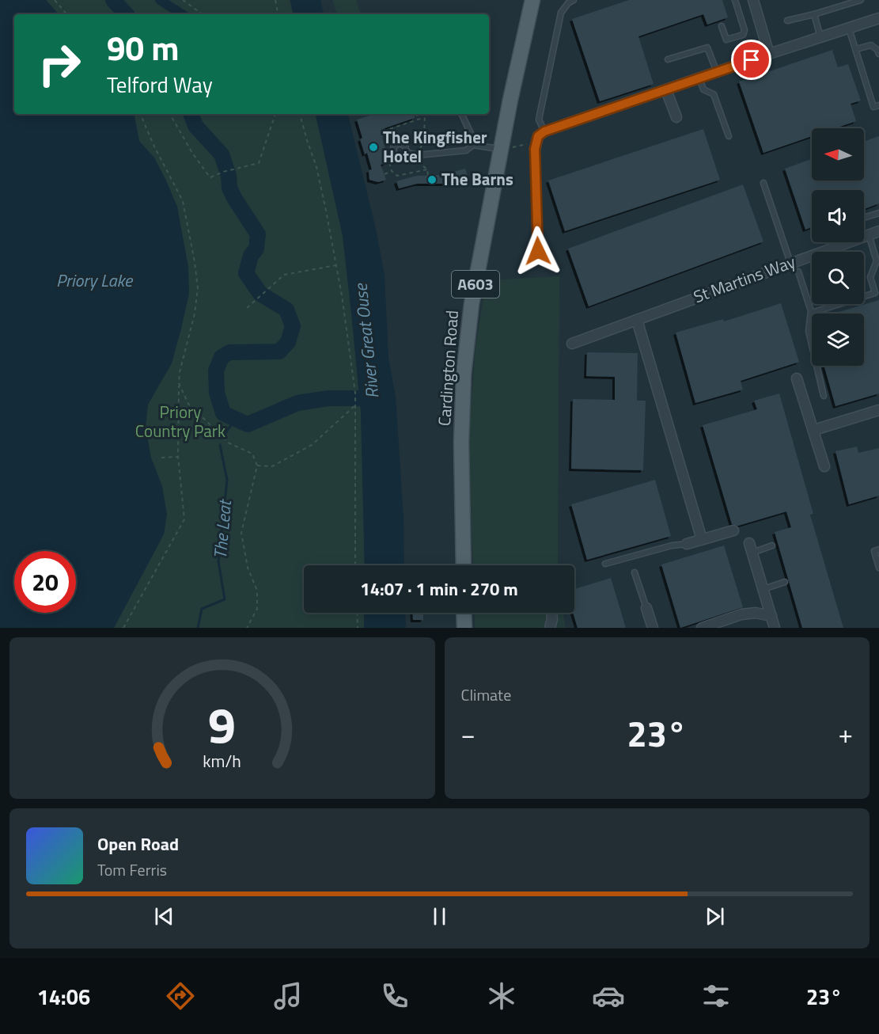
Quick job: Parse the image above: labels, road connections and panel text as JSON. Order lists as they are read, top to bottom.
{
  "streets": {
    "main road": ["A603", "Cardington Road"],
    "street": ["St Martins Way"]
  },
  "water": ["Priory Lake", "River Great Ouse", "The Leat"],
  "parks": ["Priory Country Park"],
  "places": ["The Kingfisher Hotel", "The Barns"],
  "north": "left",
  "page": {
    "turn": ["90 m", "Telford Way"],
    "limit": "20",
    "trip": "14:07 · 1 min · 270 m",
    "tile": "Climate",
    "heat": ["−", "23°", "+"],
    "song": ["Open Road", "Tom Ferris"],
    "tabs": ["14:06", "23°"],
    "gauge": ["9", "km/h"]
  }
}
